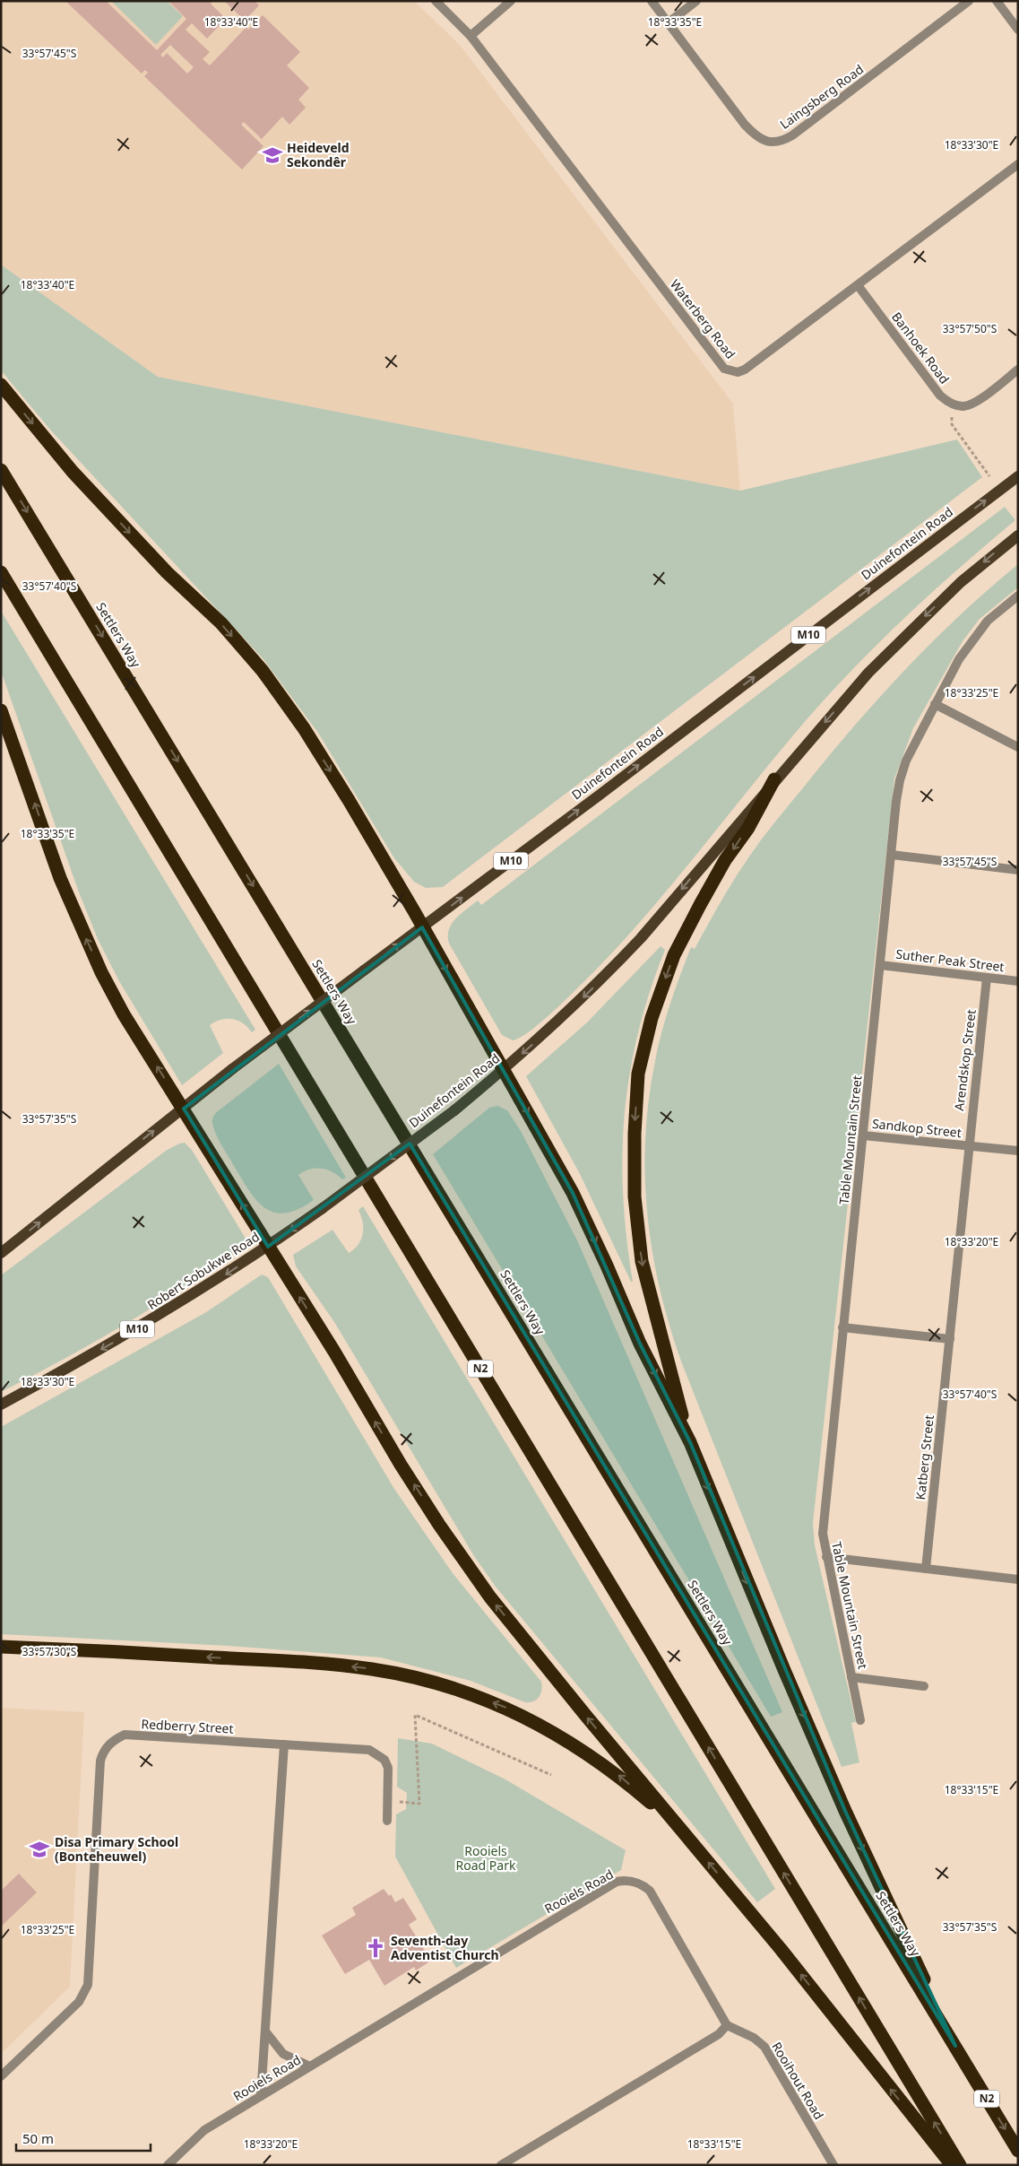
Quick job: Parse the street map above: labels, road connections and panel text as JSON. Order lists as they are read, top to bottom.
{
  "streets": {
    "highway": ["Settlers Way", "N2"],
    "main road": ["Duinefontein Road", "M10", "Robert Sobukwe Road"],
    "street": [
      "Laingsberg Road",
      "Waterberg Road",
      "Banhoek Road",
      "Suther Peak Street",
      "Arendskop Street",
      "Sandkop Street",
      "Table Mountain Street",
      "Katberg Street",
      "Redberry Street",
      "Rooiels Road",
      "Rooihout Road"
    ]
  },
  "crossings": [
    ["Waterberg Road", "Banhoek Road"],
    ["Duinefontein Road", "M10"],
    ["Duinefontein Road", "Robert Sobukwe Road"],
    ["Suther Peak Street", "Arendskop Street"],
    ["Suther Peak Street", "Table Mountain Street"],
    ["Arendskop Street", "Sandkop Street"],
    ["Arendskop Street", "Katberg Street"],
    ["Sandkop Street", "Table Mountain Street"],
    ["Sandkop Street", "Katberg Street"],
    ["Rooiels Road", "Rooihout Road"]
  ],
  "one_way": ["Robert Sobukwe Road"],
  "parks": ["Rooiels Road Park"],
  "places": {
    "school or university": ["Heideveld Sekondêr", "Disa Primary School (Bonteheuwel)"],
    "church": ["Seventh-day Adventist Church"]
  },
  "scale_bar": "50 m",
  "coordinates": [
    "18°33'40\"E",
    "18°33'35\"E",
    "33°57'45\"S",
    "18°33'30\"E",
    "33°57'50\"S",
    "33°57'40\"S",
    "18°33'25\"E",
    "33°57'35\"S",
    "18°33'20\"E",
    "33°57'30\"S",
    "18°33'15\"E"
  ]
}
